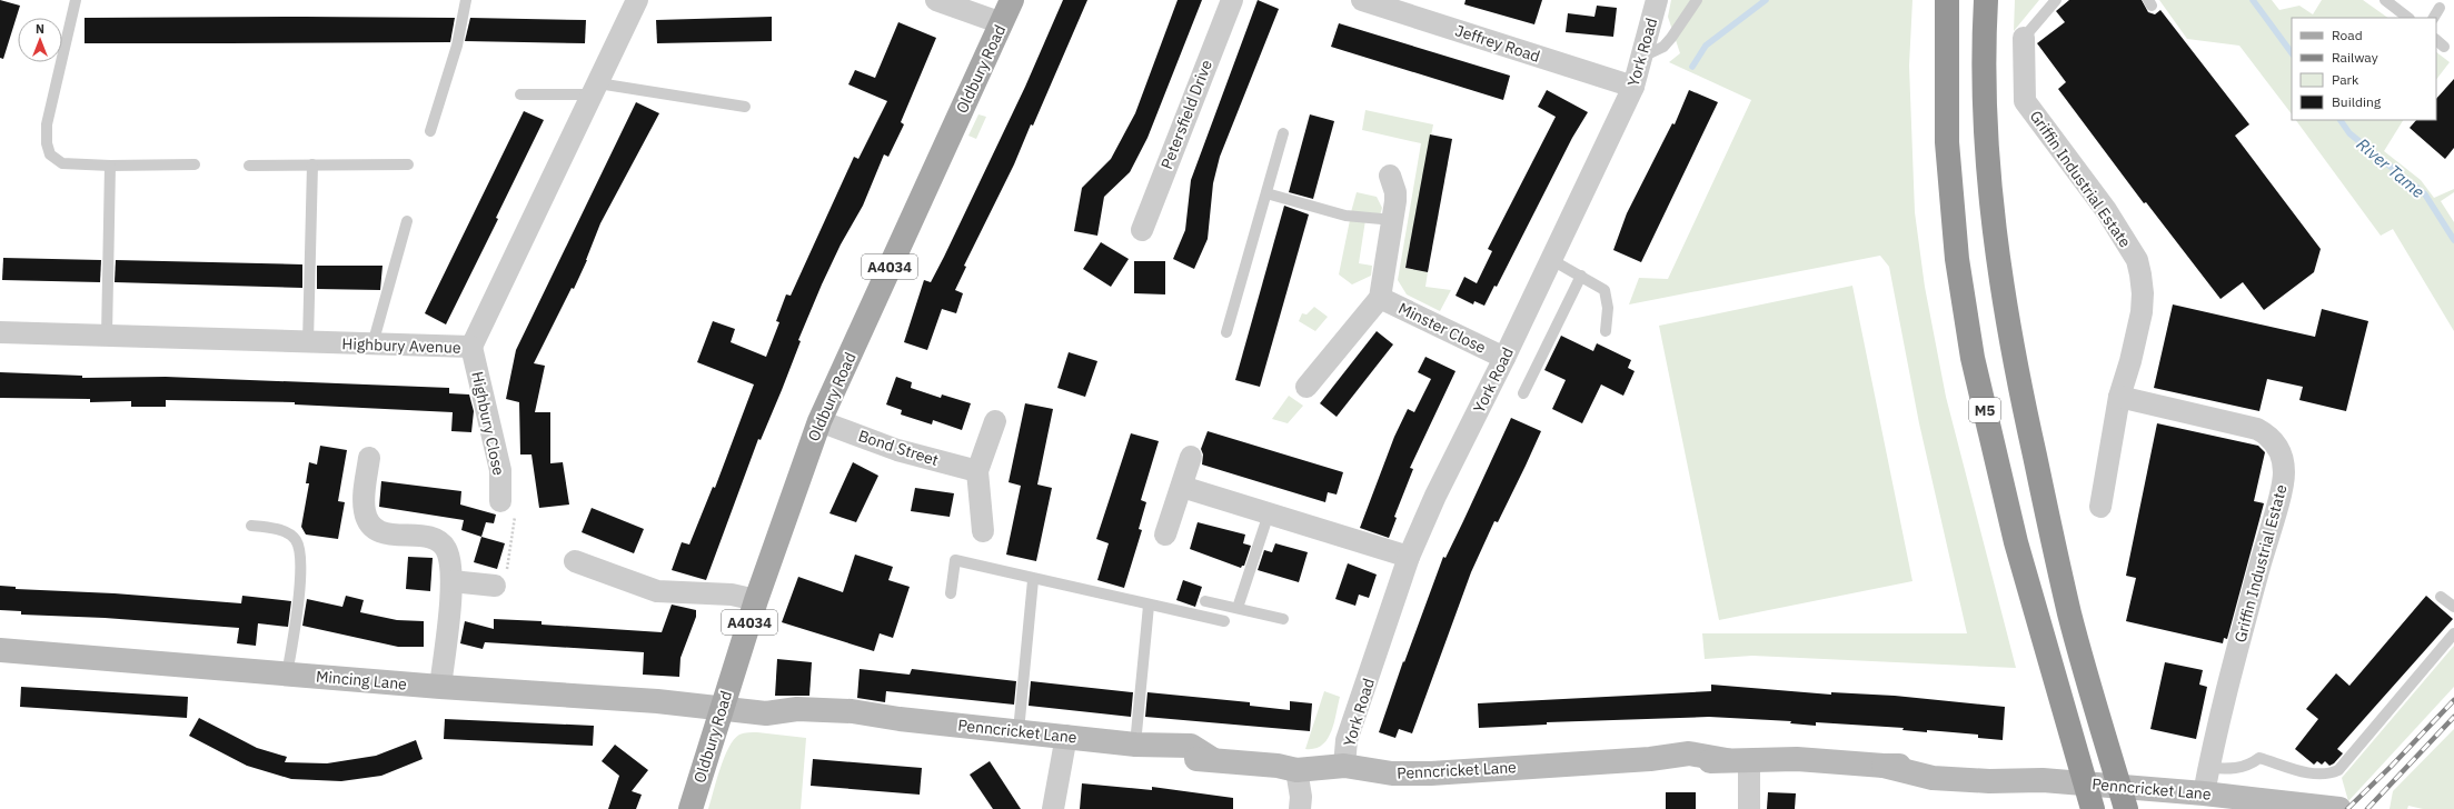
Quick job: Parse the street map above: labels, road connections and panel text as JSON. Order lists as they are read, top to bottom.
{
  "streets": {
    "highway": ["M5"],
    "main road": ["Oldbury Road", "A4034"],
    "street": [
      "Jeffrey Road",
      "York Road",
      "Petersfield Drive",
      "Griffin Industrial Estate",
      "Minster Close",
      "Highbury Avenue",
      "Highbury Close",
      "Bond Street",
      "Mincing Lane",
      "Penncricket Lane"
    ]
  },
  "crossings": [
    ["Jeffrey Road", "York Road"],
    ["York Road", "Minster Close"],
    ["York Road", "Penncricket Lane"],
    ["Oldbury Road", "Bond Street"],
    ["Oldbury Road", "Mincing Lane"],
    ["Oldbury Road", "Penncricket Lane"],
    ["Griffin Industrial Estate", "Penncricket Lane"],
    ["Highbury Avenue", "Highbury Close"],
    ["Mincing Lane", "Penncricket Lane"]
  ],
  "water": ["River Tame"],
  "legend": [
    "Road",
    "Railway",
    "Park",
    "Building"
  ],
  "north": "top"
}
